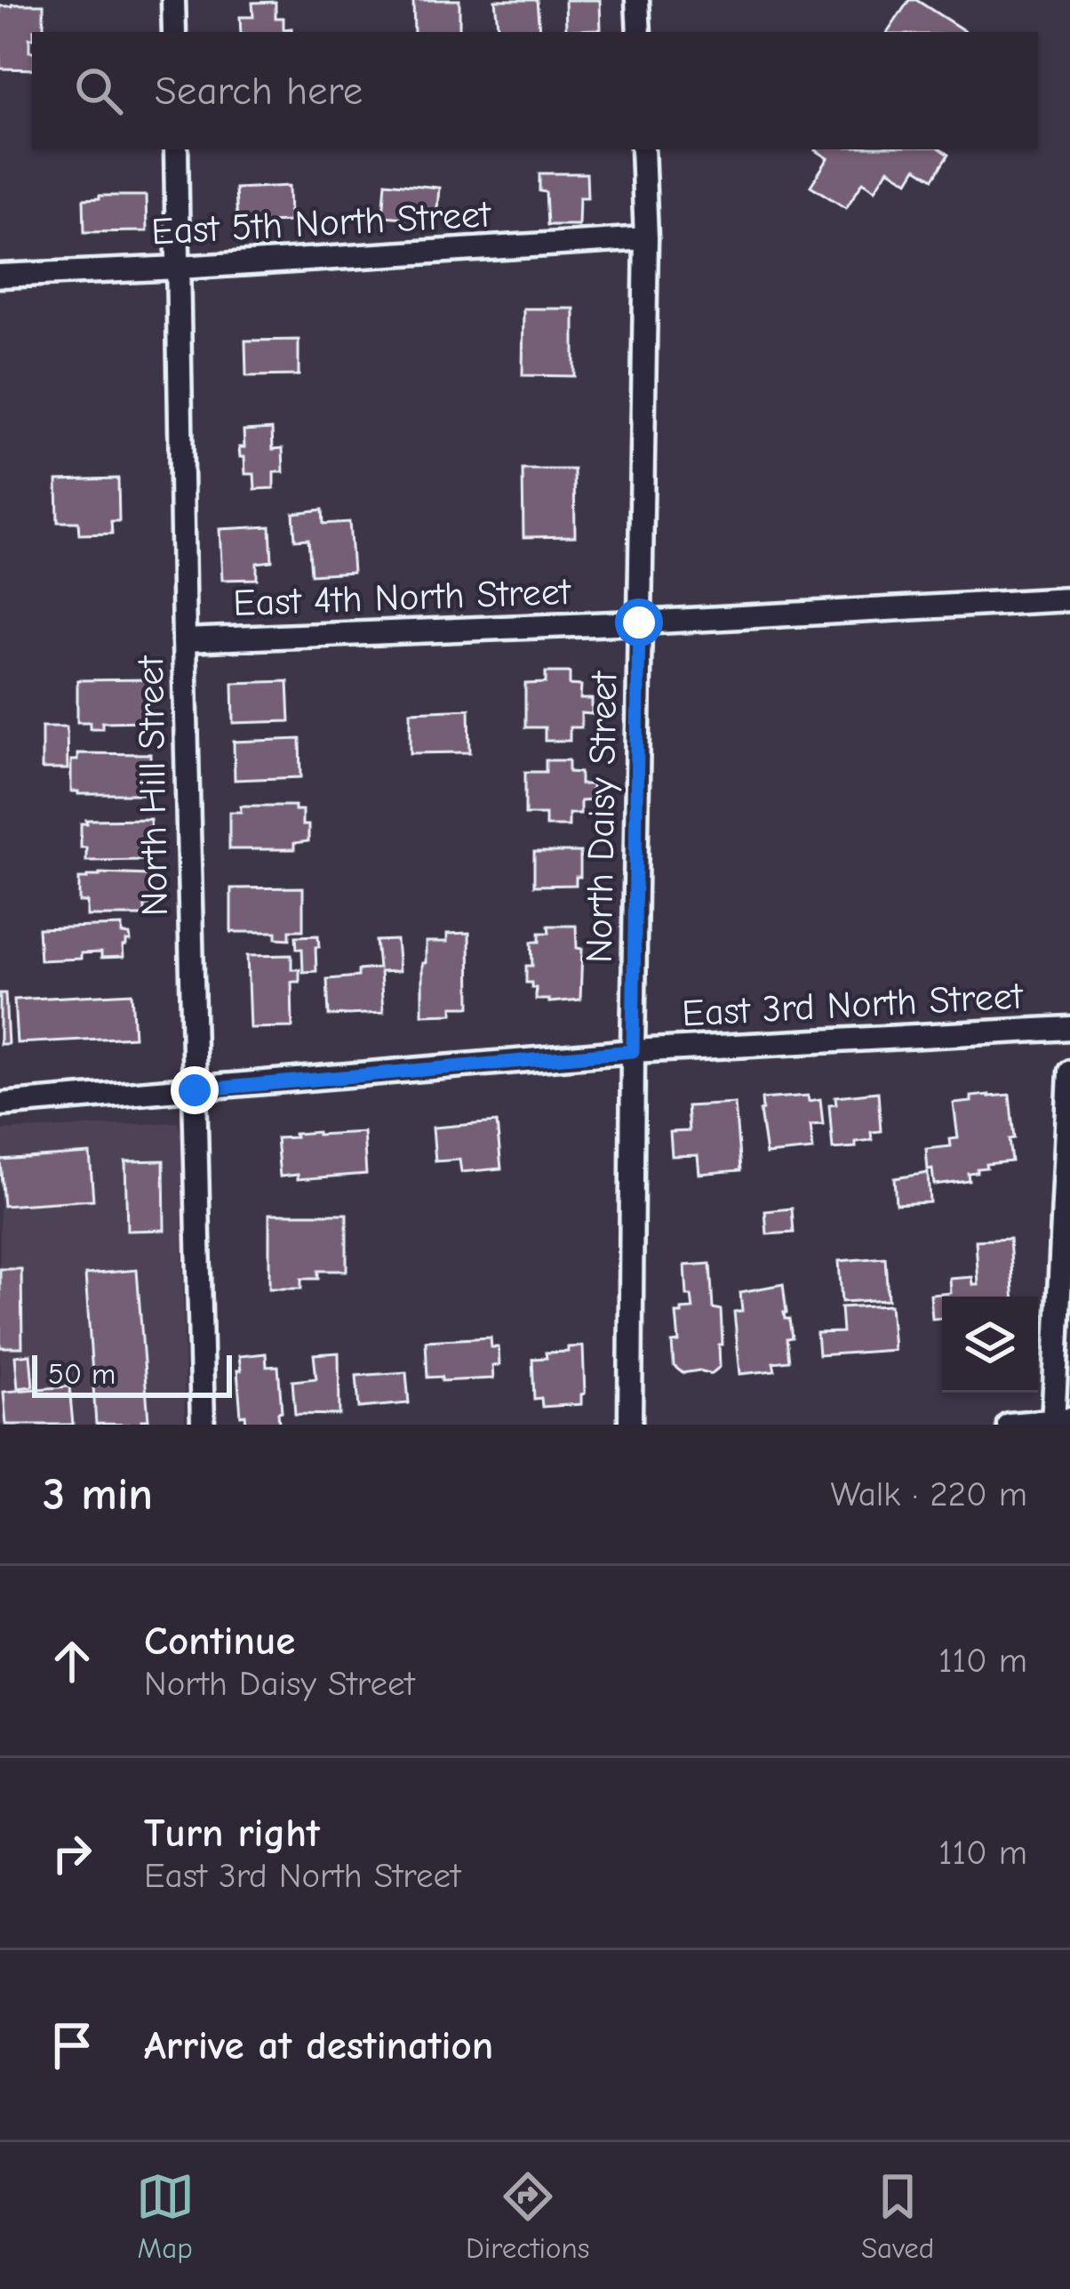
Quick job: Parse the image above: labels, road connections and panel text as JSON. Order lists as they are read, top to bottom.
{
  "streets": {
    "street": [
      "East 5th North Street",
      "East 4th North Street",
      "North Hill Street",
      "North Daisy Street",
      "East 3rd North Street"
    ]
  },
  "crossings": [
    ["East 5th North Street", "North Hill Street"],
    ["East 5th North Street", "North Daisy Street"],
    ["East 4th North Street", "North Hill Street"],
    ["East 4th North Street", "North Daisy Street"],
    ["North Hill Street", "East 3rd North Street"],
    ["North Daisy Street", "East 3rd North Street"]
  ],
  "scale_bar": "50 m",
  "page": {
    "search": "Search here",
    "scale": "50 m",
    "heading": ["3 min", "Walk · 220 m"],
    "list": [
      ["Continue", "North Daisy Street", "110 m"],
      ["Turn right", "East 3rd North Street", "110 m"],
      "Arrive at destination"
    ],
    "nav": ["Map", "Directions", "Saved"]
  }
}
